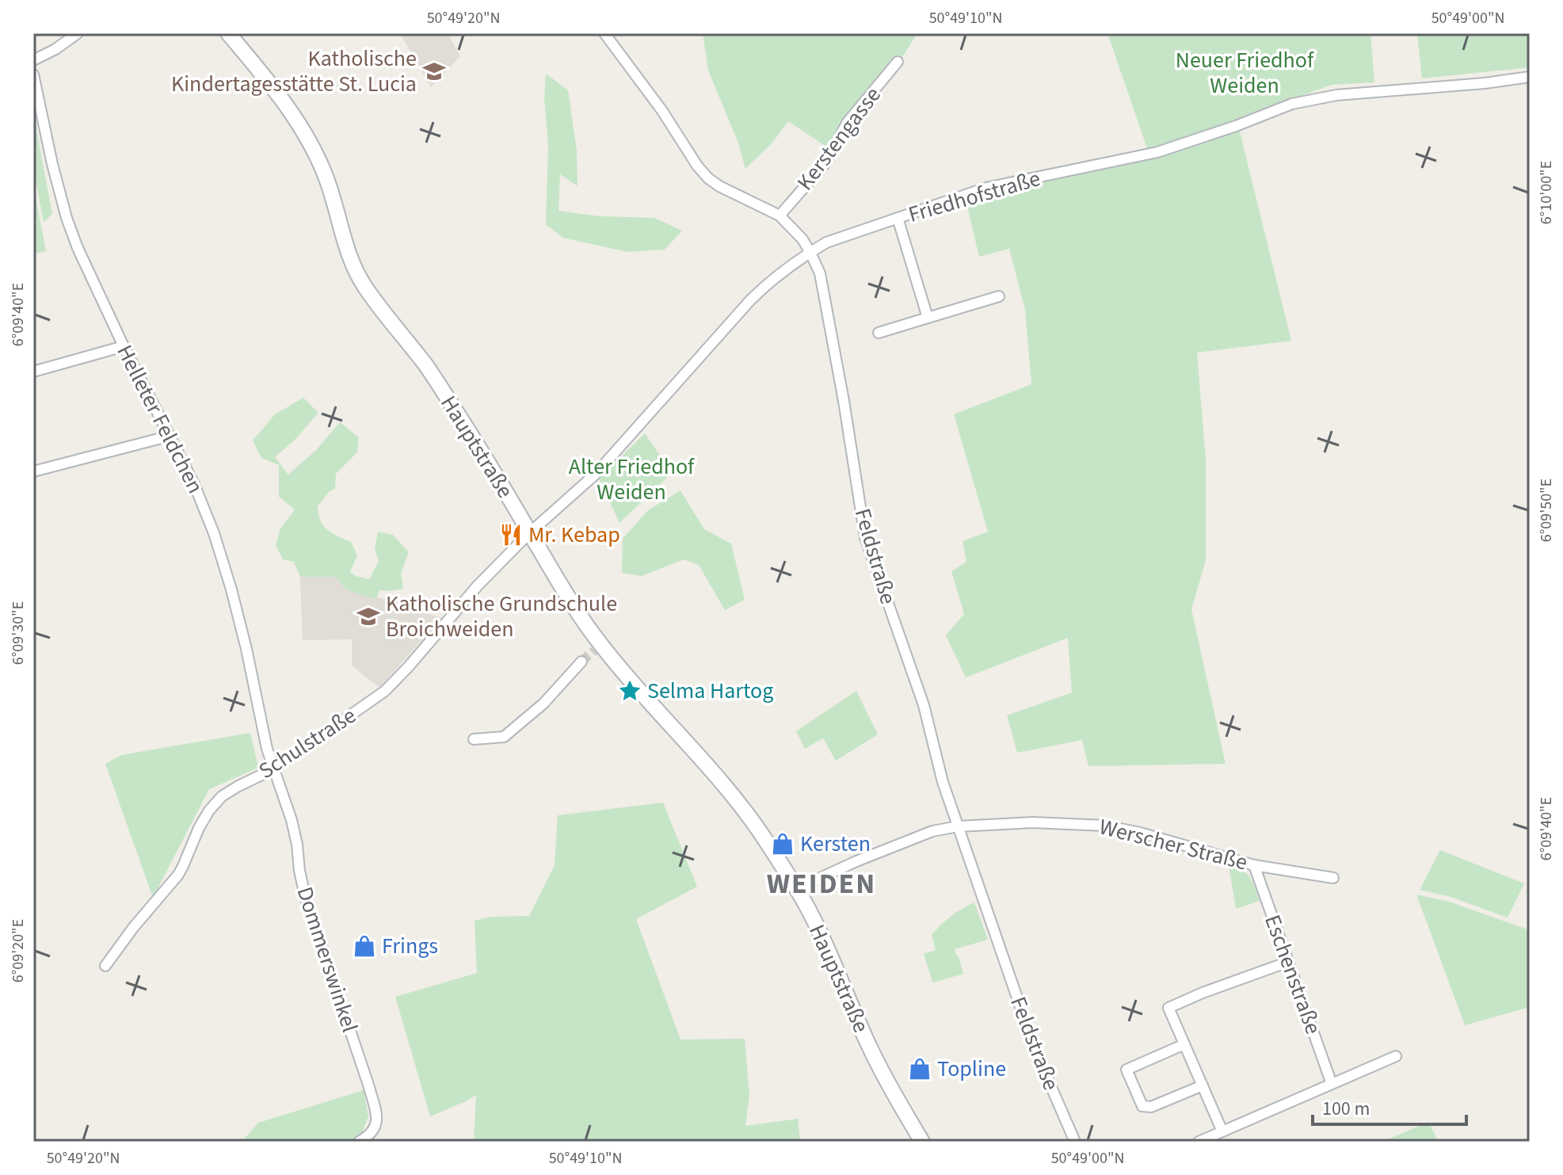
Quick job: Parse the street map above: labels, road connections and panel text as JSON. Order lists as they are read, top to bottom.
{
  "streets": {
    "main road": ["Hauptstraße"],
    "street": [
      "Kerstengasse",
      "Friedhofstraße",
      "Helleter Feldchen",
      "Feldstraße",
      "Schulstraße",
      "Werscher Straße",
      "Dommerswinkel",
      "Eschenstraße"
    ]
  },
  "crossings": [
    ["Kerstengasse", "Feldstraße"],
    ["Friedhofstraße", "Hauptstraße"],
    ["Friedhofstraße", "Feldstraße"],
    ["Friedhofstraße", "Schulstraße"],
    ["Helleter Feldchen", "Schulstraße"],
    ["Helleter Feldchen", "Dommerswinkel"],
    ["Hauptstraße", "Schulstraße"],
    ["Hauptstraße", "Werscher Straße"],
    ["Feldstraße", "Werscher Straße"],
    ["Schulstraße", "Dommerswinkel"],
    ["Werscher Straße", "Eschenstraße"]
  ],
  "districts": ["WEIDEN"],
  "parks": ["Neuer Friedhof Weiden", "Alter Friedhof Weiden"],
  "places": {
    "school or university": ["Katholische Kindertagesstätte St. Lucia", "Katholische Grundschule Broichweiden"],
    "restaurant": ["Mr. Kebap"],
    "place": ["Selma Hartog"],
    "shop": ["Kersten", "Frings", "Topline"]
  },
  "scale_bar": "100 m",
  "coordinates": [
    "50°49'20\"N",
    "50°49'10\"N",
    "50°49'00\"N",
    "6°10'00\"E",
    "6°09'40\"E",
    "6°09'50\"E",
    "6°09'30\"E",
    "6°09'20\"E"
  ]
}
